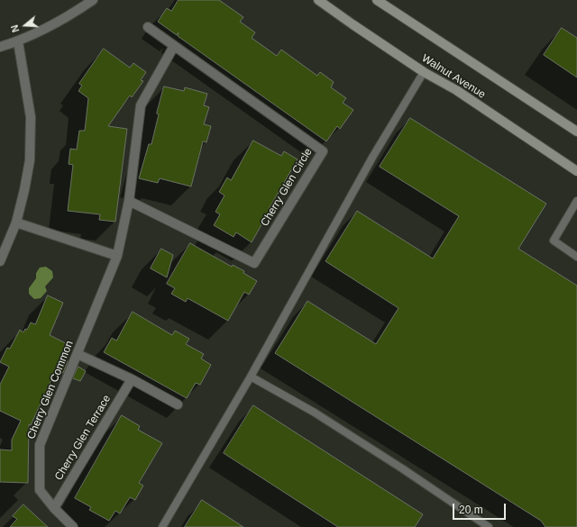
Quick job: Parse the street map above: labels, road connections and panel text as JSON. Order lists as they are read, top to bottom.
{
  "streets": {
    "main road": ["Walnut Avenue"],
    "street": ["Cherry Glen Circle", "Cherry Glen Common", "Cherry Glen Terrace"]
  },
  "crossings": [
    ["Cherry Glen Circle", "Cherry Glen Common"],
    ["Cherry Glen Common", "Cherry Glen Terrace"]
  ],
  "scale_bar": "20 m",
  "north": "left"
}
